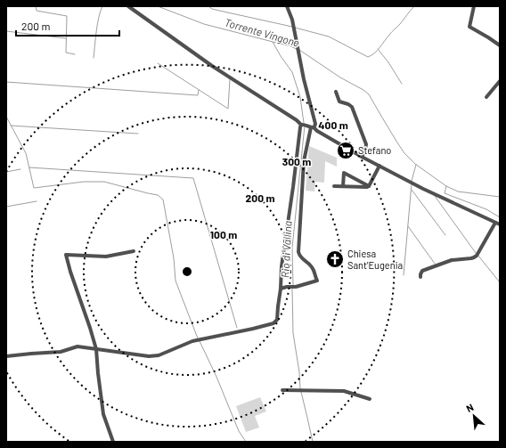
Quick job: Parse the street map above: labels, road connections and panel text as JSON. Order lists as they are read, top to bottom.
{
  "water": ["Torrente Vingone", "Rio di Vallina"],
  "places": {
    "supermarket": ["Stefano"],
    "church": ["Chiesa Sant'Eugenia"]
  },
  "scale_bar": "200 m",
  "north": "top left",
  "rings": [
    "400 m",
    "300 m",
    "200 m",
    "100 m"
  ]
}
